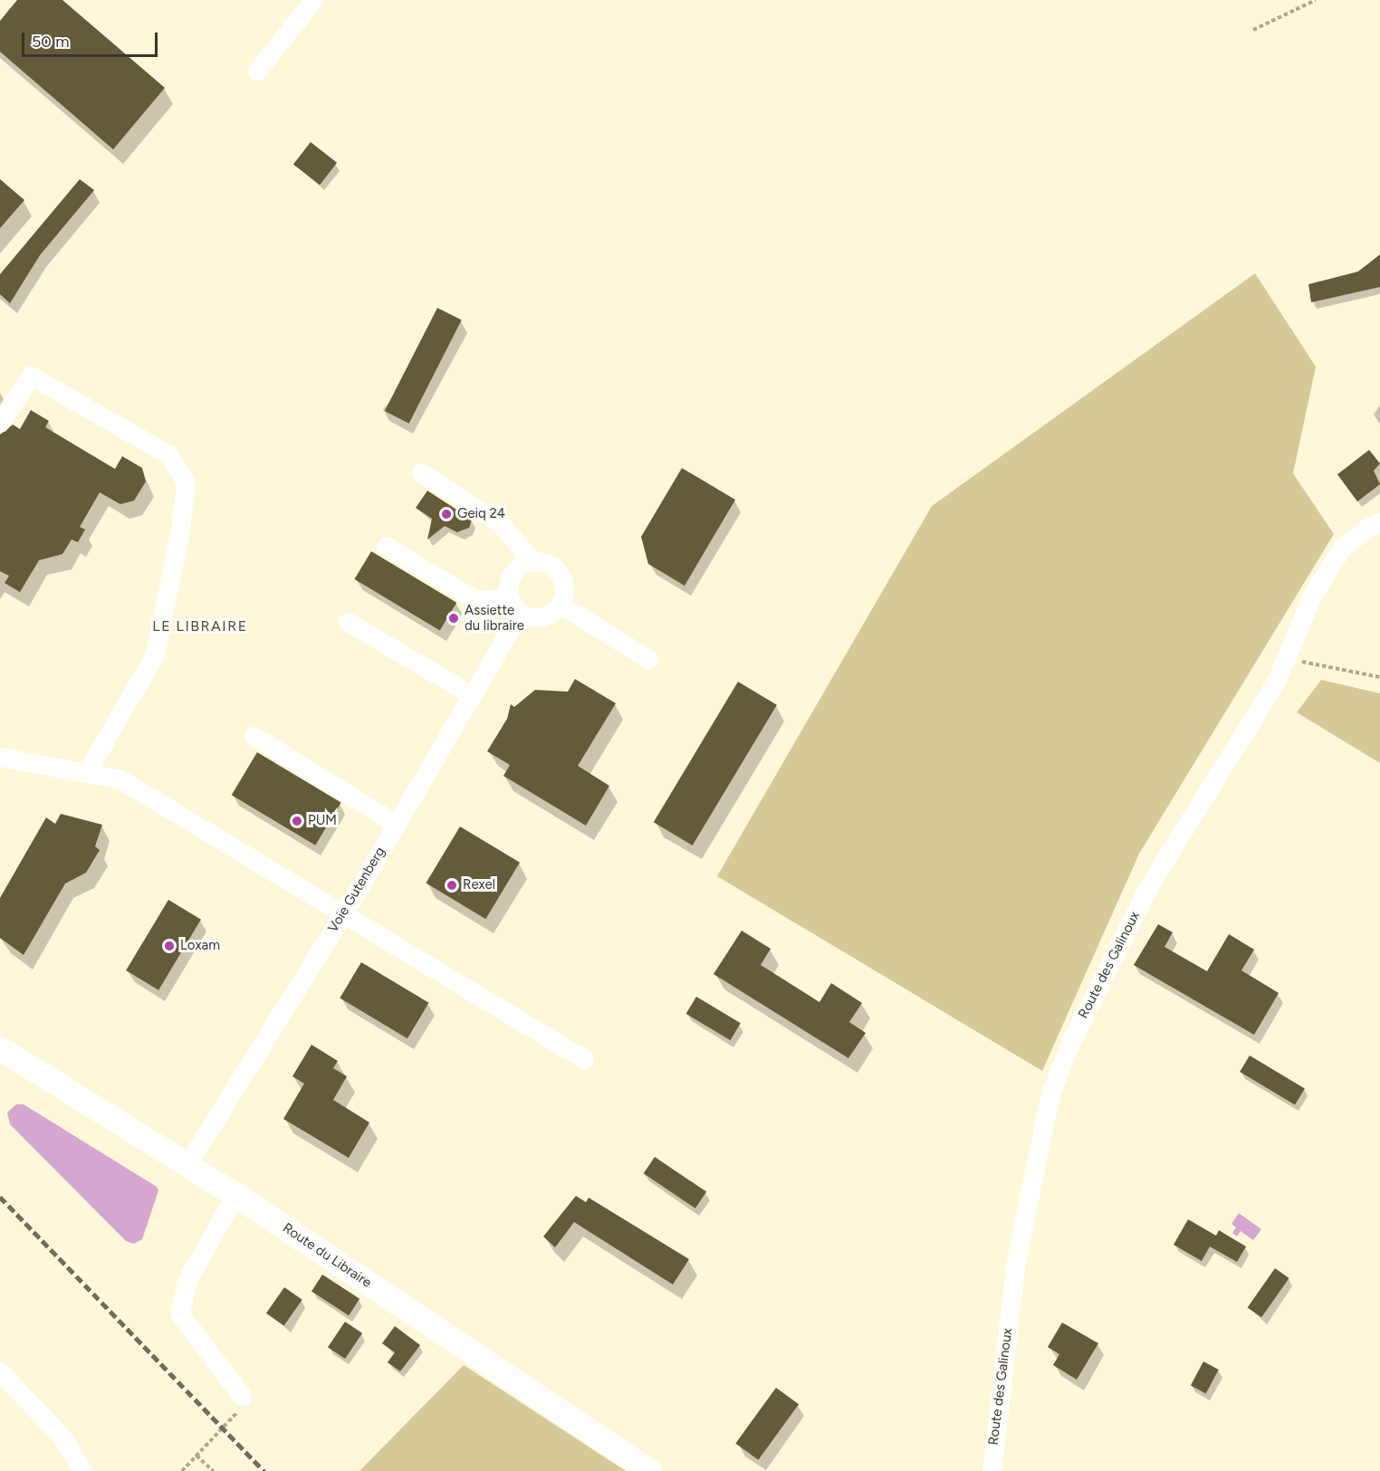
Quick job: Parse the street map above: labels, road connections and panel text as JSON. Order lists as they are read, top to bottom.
{
  "streets": {
    "main road": ["Route du Libraire"],
    "street": ["Voie Gutenberg", "Route des Galinoux"]
  },
  "crossings": [
    ["Voie Gutenberg", "Route du Libraire"]
  ],
  "districts": ["LE LIBRAIRE"],
  "places": [
    "Geiq 24",
    "Assiette du libraire",
    "PUM",
    "Rexel",
    "Loxam"
  ],
  "scale_bar": "50 m"
}
